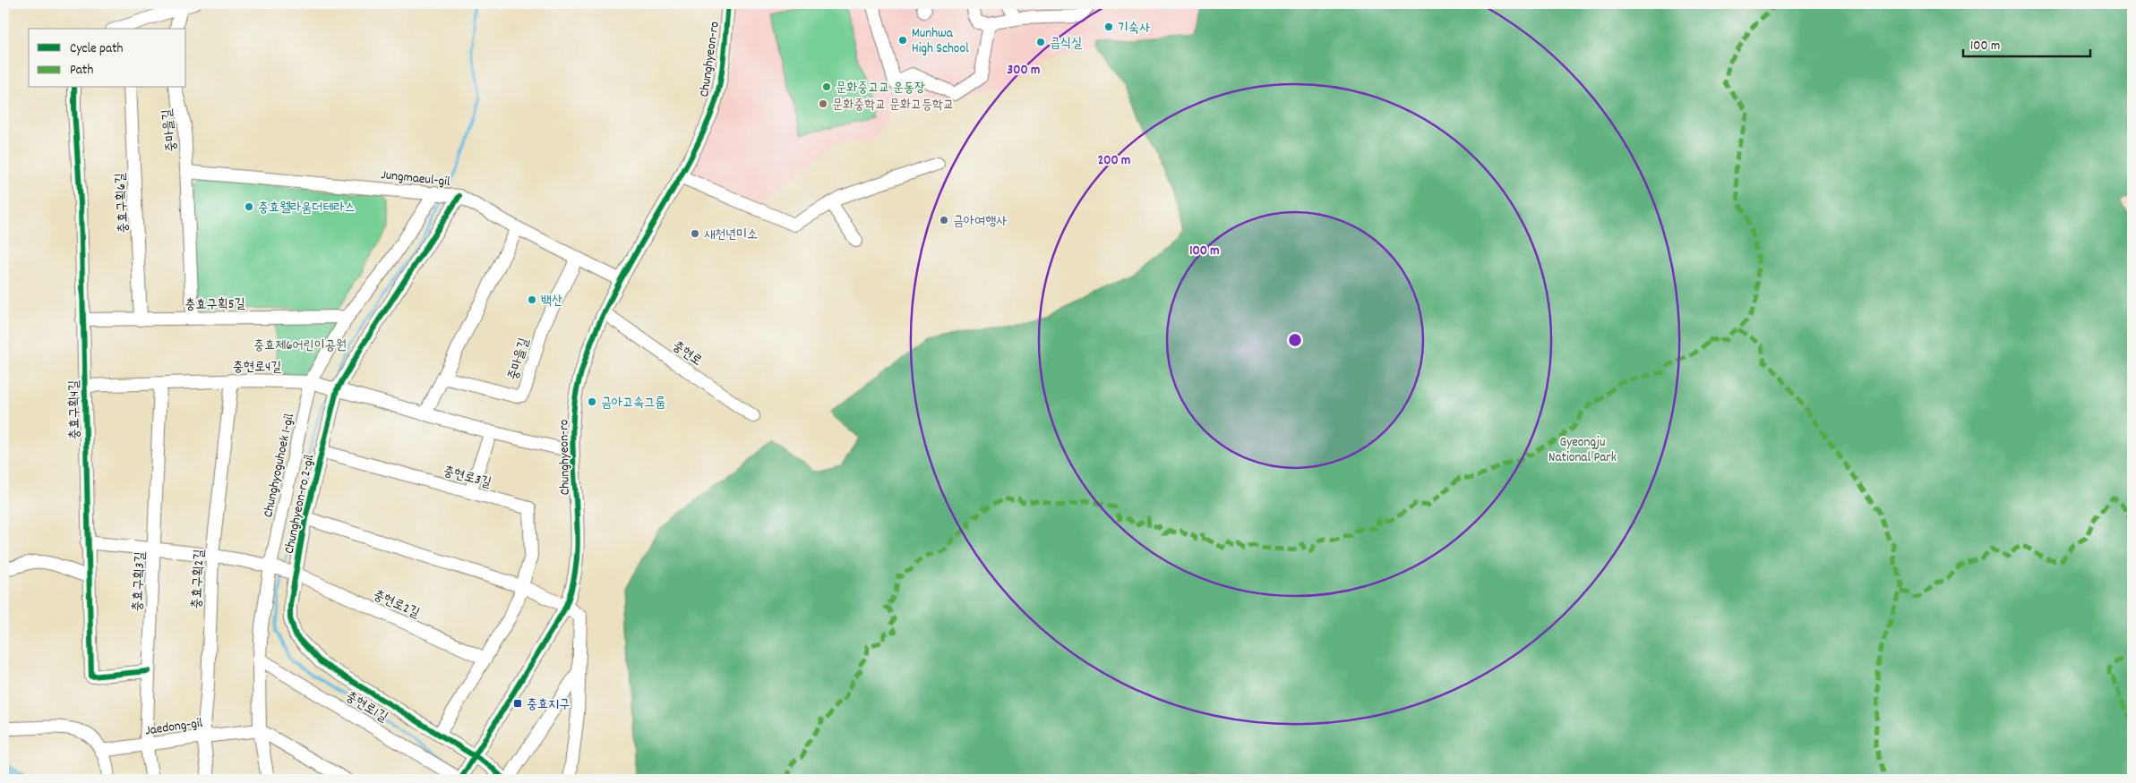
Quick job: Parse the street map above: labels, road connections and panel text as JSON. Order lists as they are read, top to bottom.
{
  "streets": {
    "street": [
      "Chunghyeon-ro",
      "중마을길",
      "Jungmaeul-gil",
      "충효구획6길",
      "충효구획5길",
      "충현로",
      "충현로4길",
      "충효구획4길",
      "Chunghyoguhoek 1-gil",
      "충현로3길",
      "Chunghyeon-ro 2-gil",
      "충효구획2길",
      "충효구획3길",
      "충현로2길",
      "충현로1길",
      "Jaedong-gil"
    ]
  },
  "crossings": [
    ["Chunghyeon-ro", "Jungmaeul-gil"],
    ["Chunghyeon-ro", "충현로"],
    ["Chunghyeon-ro", "충현로4길"],
    ["Chunghyeon-ro", "Chunghyeon-ro 2-gil"],
    ["Chunghyeon-ro", "충현로1길"],
    ["중마을길", "Jungmaeul-gil"],
    ["중마을길", "충효구획5길"],
    ["Jungmaeul-gil", "Chunghyoguhoek 1-gil"],
    ["Jungmaeul-gil", "Chunghyeon-ro 2-gil"],
    ["충효구획6길", "충효구획5길"],
    ["충효구획5길", "충효구획4길"],
    ["충효구획5길", "Chunghyoguhoek 1-gil"],
    ["충현로4길", "충효구획4길"],
    ["충현로4길", "Chunghyoguhoek 1-gil"],
    ["충현로4길", "Chunghyeon-ro 2-gil"],
    ["충현로4길", "충효구획2길"],
    ["충현로4길", "충효구획3길"],
    ["충효구획4길", "충효구획3길"],
    ["충효구획4길", "충현로2길"],
    ["Chunghyoguhoek 1-gil", "충현로2길"],
    ["Chunghyoguhoek 1-gil", "충현로1길"],
    ["Chunghyoguhoek 1-gil", "Jaedong-gil"],
    ["충현로3길", "Chunghyeon-ro 2-gil"],
    ["충현로3길", "충현로2길"],
    ["Chunghyeon-ro 2-gil", "충현로2길"],
    ["충효구획2길", "충현로2길"],
    ["충효구획2길", "Jaedong-gil"],
    ["충효구획3길", "충현로2길"],
    ["충효구획3길", "Jaedong-gil"]
  ],
  "parks": ["충효제6어린이공원", "Gyeongju National Park"],
  "places": {
    "other": [
      "기숙사",
      "Munhwa High School",
      "급식실",
      "문화중고교 운동장",
      "문화중학교 문화고등학교",
      "충효웰라움더테라스",
      "금아여행사",
      "새천년미소",
      "백산",
      "금아고속그룹"
    ],
    "transit": ["충효지구"]
  },
  "legend": ["Cycle path", "Path"],
  "scale_bar": "100 m",
  "rings": ["300 m", "200 m", "100 m"]
}
